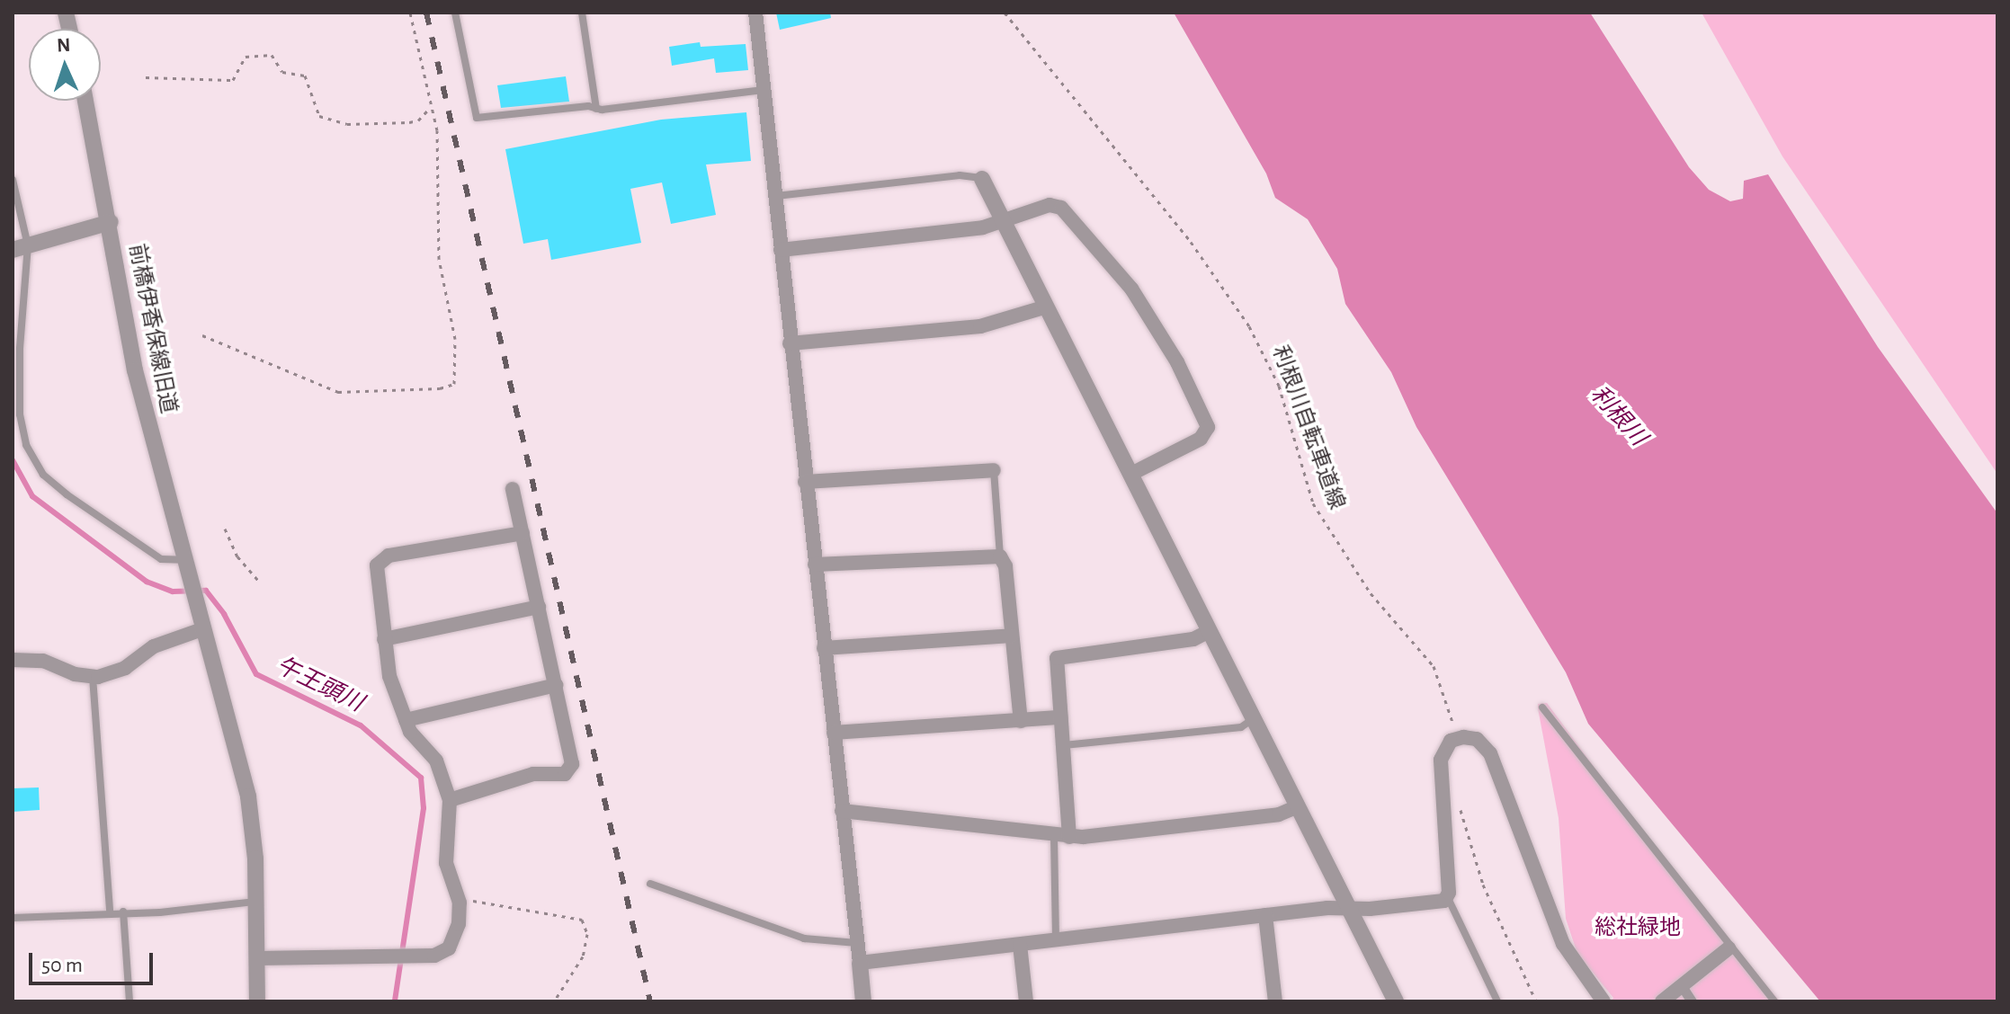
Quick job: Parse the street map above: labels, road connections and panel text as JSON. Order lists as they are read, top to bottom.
{
  "streets": {
    "street": ["前橋伊香保線旧道"],
    "path": ["利根川自転車道線"]
  },
  "water": ["利根川", "午王頭川"],
  "parks": ["総社緑地"],
  "scale_bar": "50 m",
  "north": "top"
}
